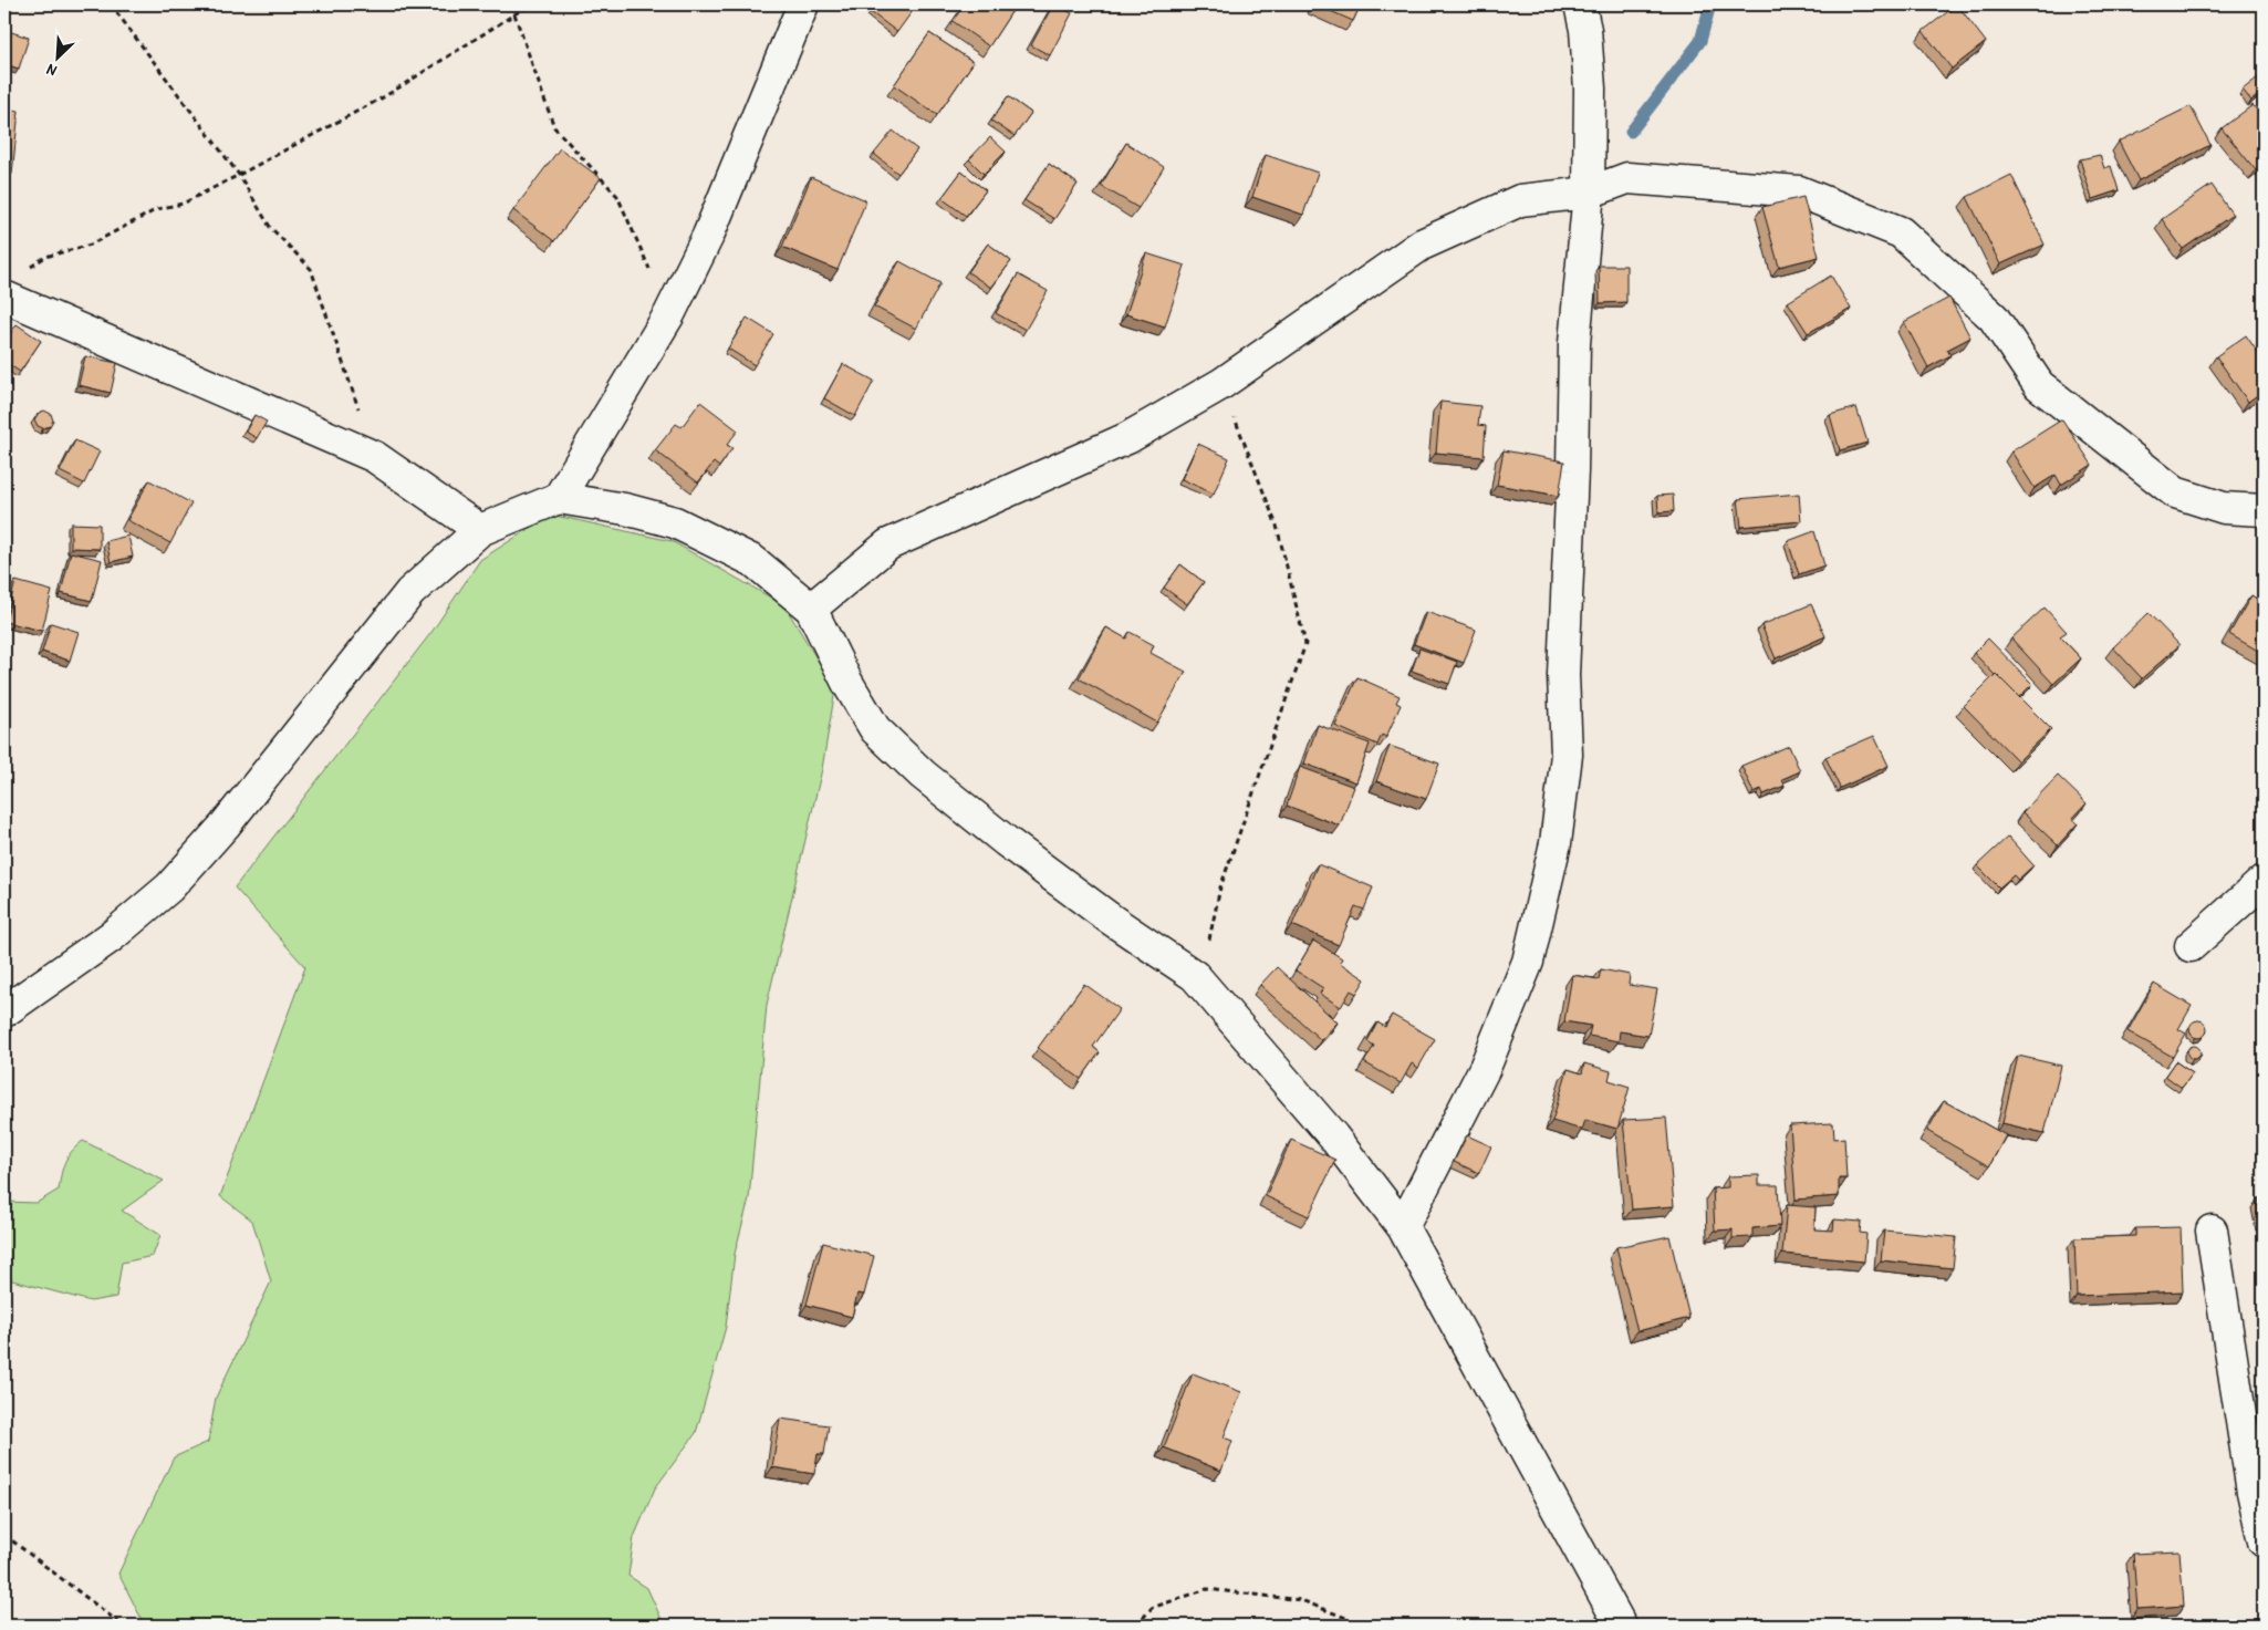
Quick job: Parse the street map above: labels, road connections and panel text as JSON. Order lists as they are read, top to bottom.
{
  "north": "bottom left"
}
